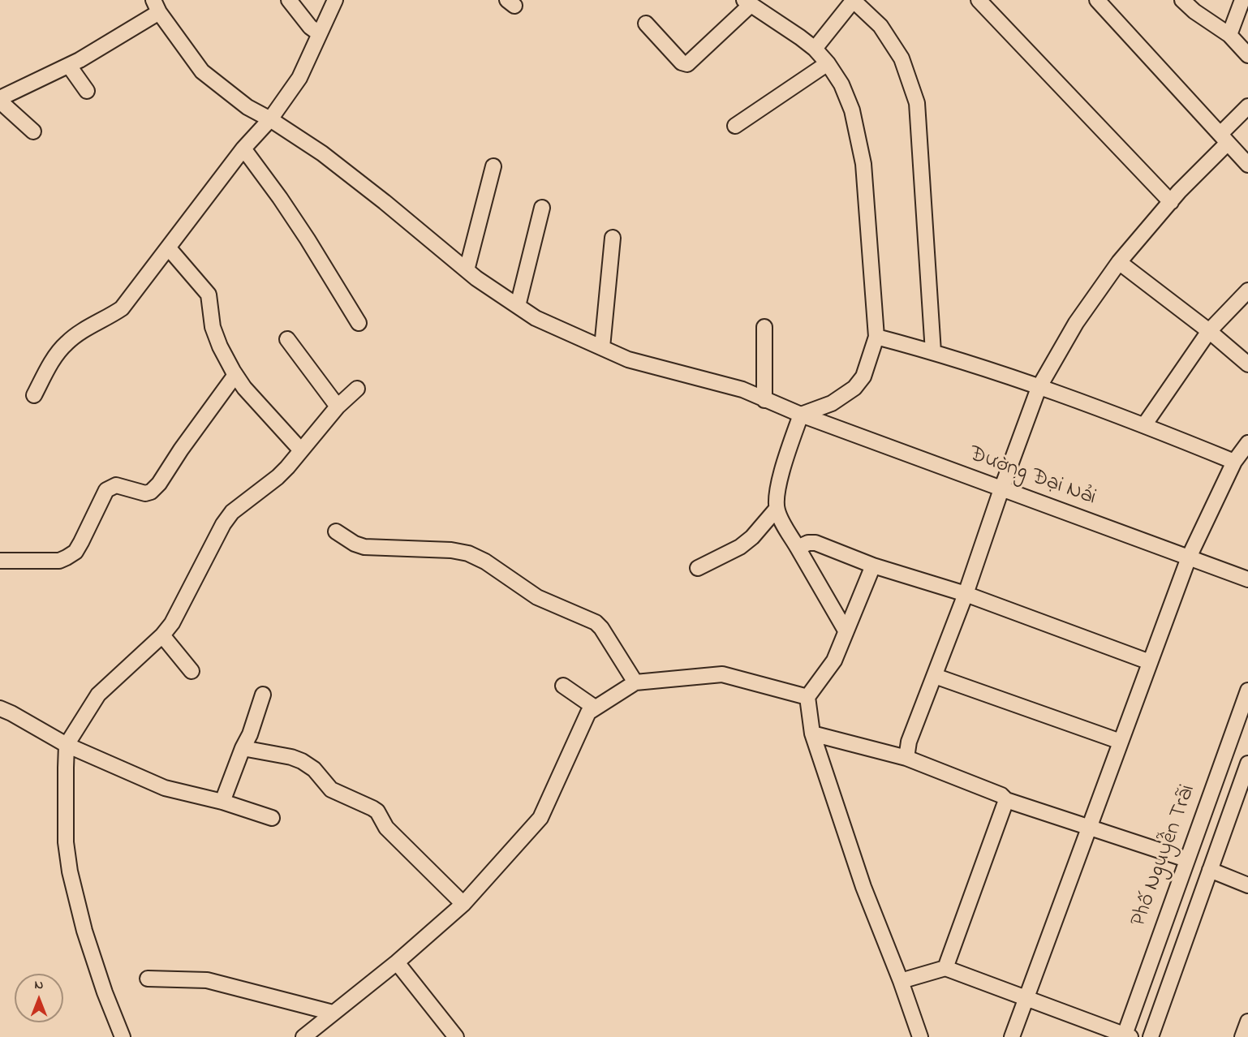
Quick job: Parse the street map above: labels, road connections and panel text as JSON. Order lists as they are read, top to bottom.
{
  "streets": {
    "street": ["Đường Đại Nải", "Phố Nguyễn Trãi"]
  },
  "north": "top"
}
